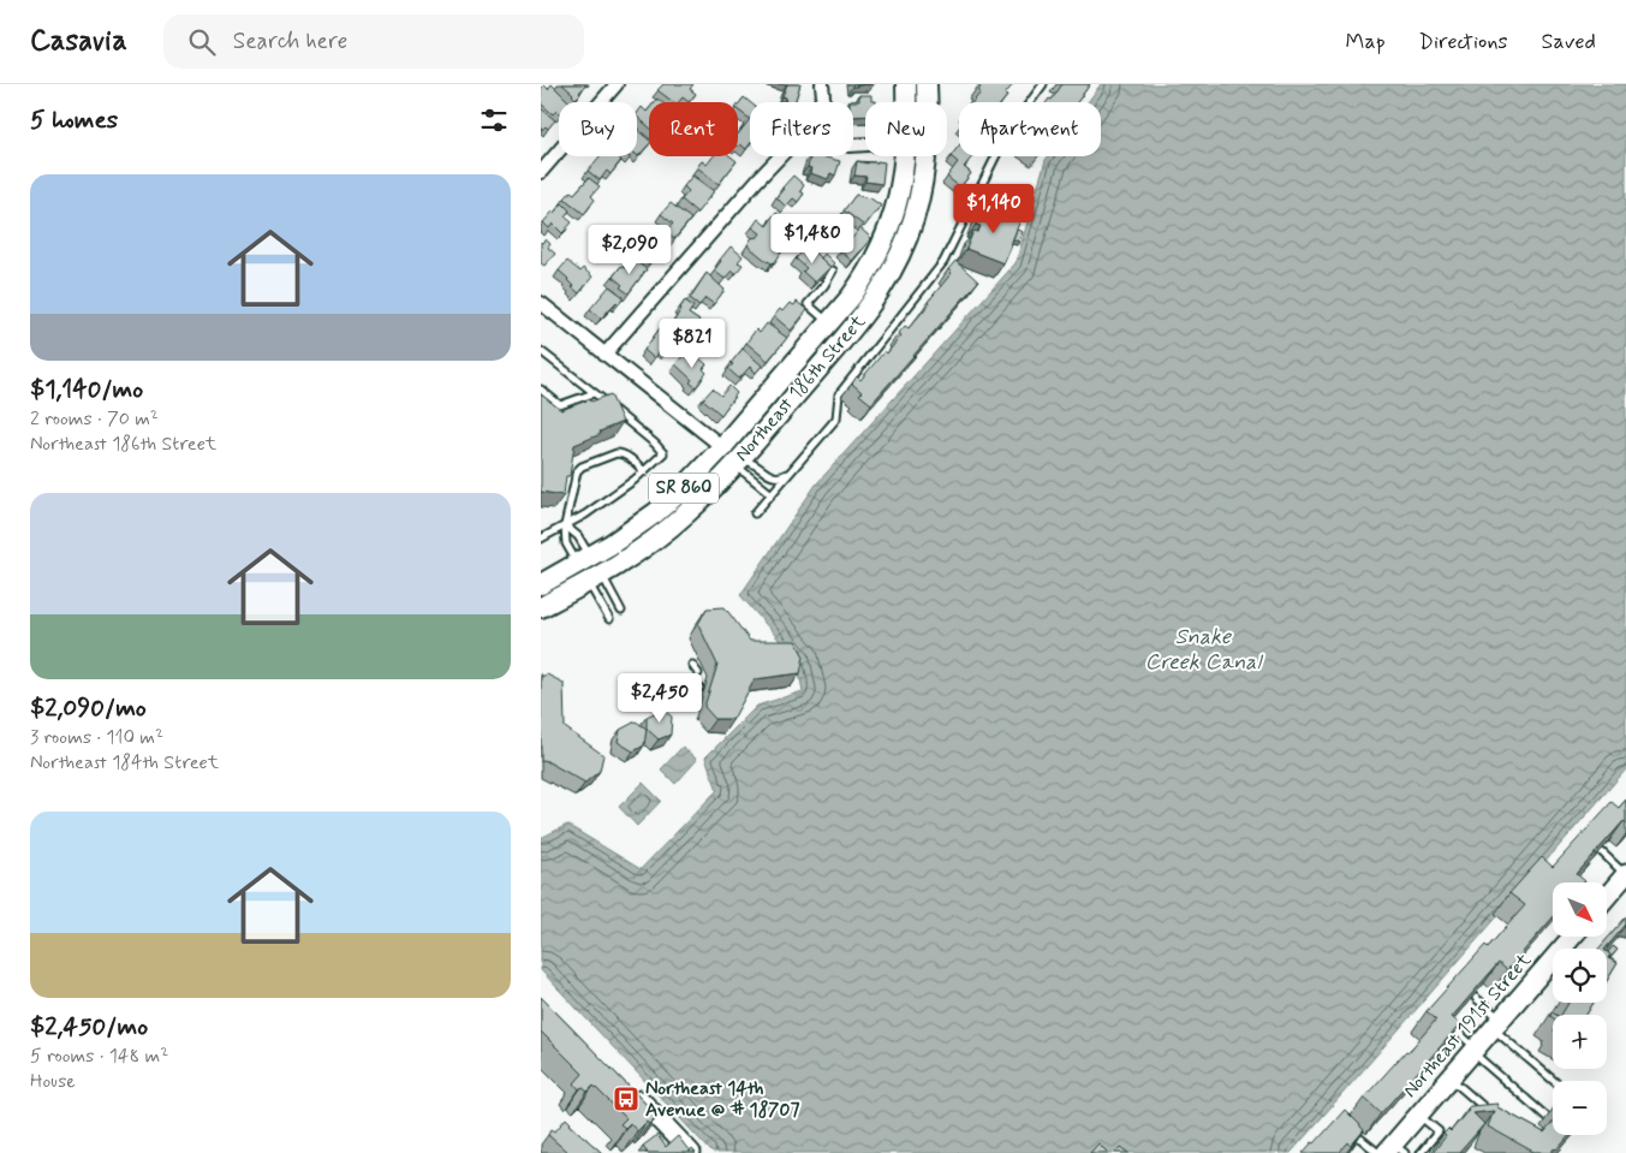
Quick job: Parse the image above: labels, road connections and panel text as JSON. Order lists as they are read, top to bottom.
{
  "streets": {
    "main road": ["Northeast 186th Street", "SR 860"],
    "street": ["Northeast 191st Street"]
  },
  "water": ["Snake Creek Canal"],
  "places": {
    "bus stop": ["Northeast 14th Avenue @ # 18707"]
  },
  "north": "bottom right",
  "page": {
    "header": "Casavia",
    "search": "Search here",
    "nav": ["Map", "Directions", "Saved"],
    "heading": "5 homes",
    "chip": [
      "Buy",
      "Rent",
      "Filters",
      "New",
      "Apartment"
    ],
    "list": [
      {
        "name": "$1,140/mo",
        "note": "2 rooms · 70 m² · Northeast 186th Street"
      },
      {
        "name": "$2,090/mo",
        "note": "3 rooms · 110 m² · Northeast 184th Street"
      },
      {
        "name": "$2,450/mo",
        "note": "5 rooms · 148 m² · House"
      }
    ],
    "price": [
      "$1,140",
      "$1,480",
      "$2,090",
      "$821",
      "$2,450"
    ],
    "map_buttons": ["+", "−"]
  }
}
